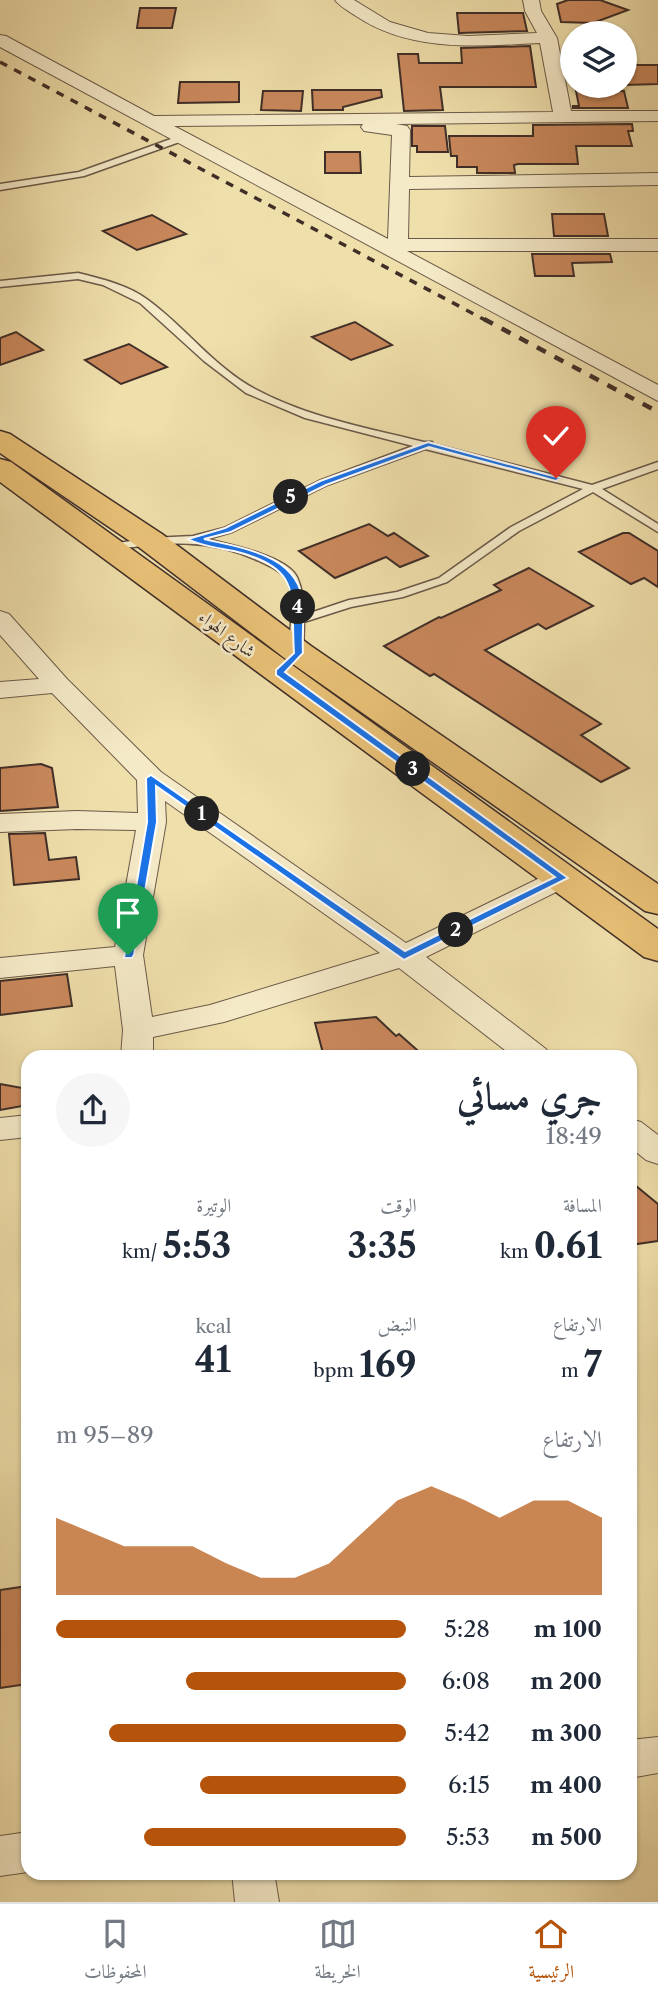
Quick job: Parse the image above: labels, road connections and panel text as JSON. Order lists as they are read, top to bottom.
{
  "streets": {
    "main road": ["شارع الهواء"]
  },
  "page": {
    "pins": [
      "5",
      "4",
      "3",
      "1",
      "2"
    ],
    "heading": ["جري مسائي", "18:49"],
    "stats": [
      ["المسافة", "0.61 km"],
      ["الوقت", "3:35"],
      ["الوتيرة", "5:53 /km"],
      ["الارتفاع", "7 m"],
      ["النبض", "169 bpm"],
      ["kcal", "41"]
    ],
    "chart": ["الارتفاع", "89–95 m"],
    "list": [
      {
        "name": "100 m",
        "note": "5:28"
      },
      {
        "name": "200 m",
        "note": "6:08"
      },
      {
        "name": "300 m",
        "note": "5:42"
      },
      {
        "name": "400 m",
        "note": "6:15"
      },
      {
        "name": "500 m",
        "note": "5:53"
      }
    ],
    "tabs": ["الرئيسية", "الخريطة", "المحفوظات"]
  }
}
